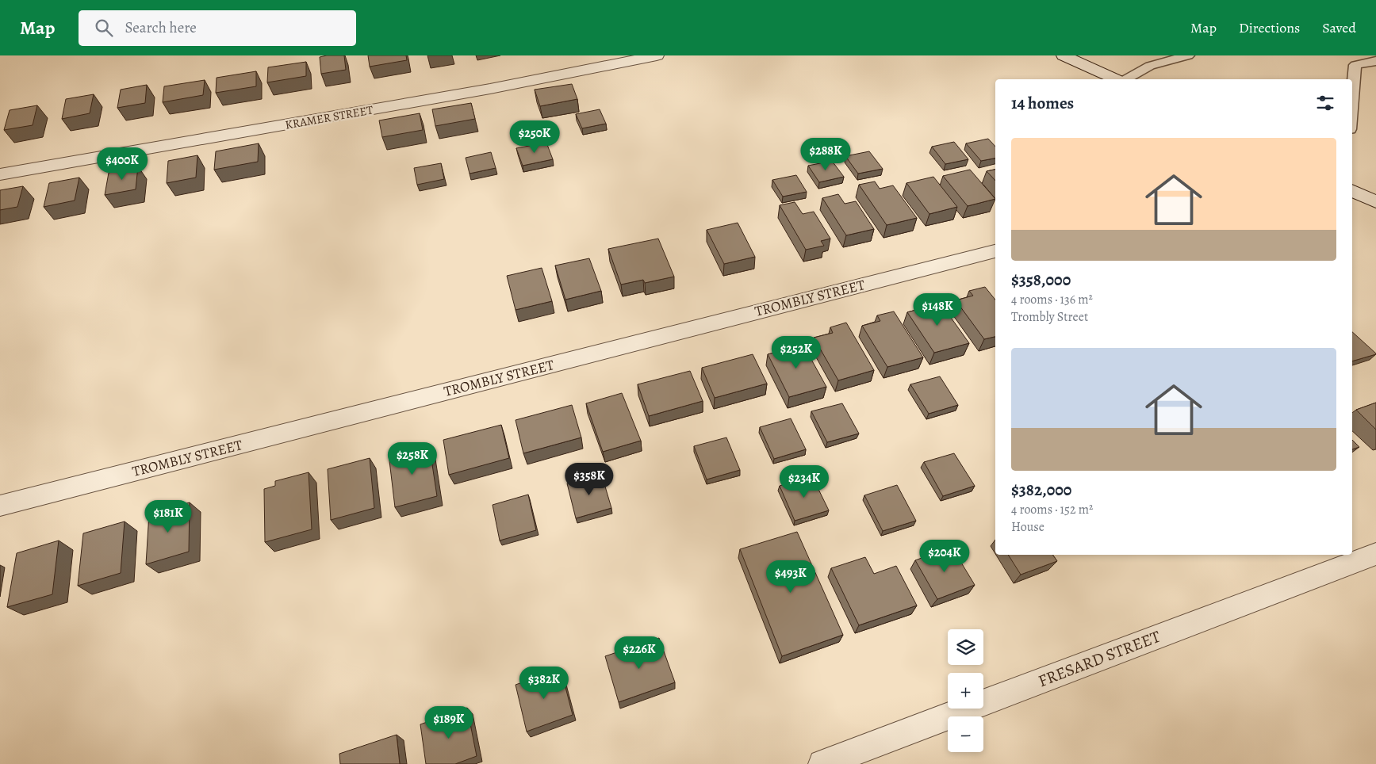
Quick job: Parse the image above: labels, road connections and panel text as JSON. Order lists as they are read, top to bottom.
{
  "streets": {
    "street": ["KRAMER STREET", "TROMBLY STREET", "FRESARD STREET"]
  },
  "page": {
    "header": "Map",
    "search": "Search here",
    "nav": ["Map", "Directions", "Saved"],
    "heading": "14 homes",
    "price": [
      "$250K",
      "$288K",
      "$400K",
      "$148K",
      "$252K",
      "$258K",
      "$358K",
      "$234K",
      "$181K",
      "$204K",
      "$493K",
      "$226K",
      "$382K",
      "$189K"
    ],
    "list": [
      {
        "name": "$358,000",
        "note": "4 rooms · 136 m² · Trombly Street"
      },
      {
        "name": "$382,000",
        "note": "4 rooms · 152 m² · House"
      }
    ],
    "map_buttons": ["+", "−"]
  }
}
